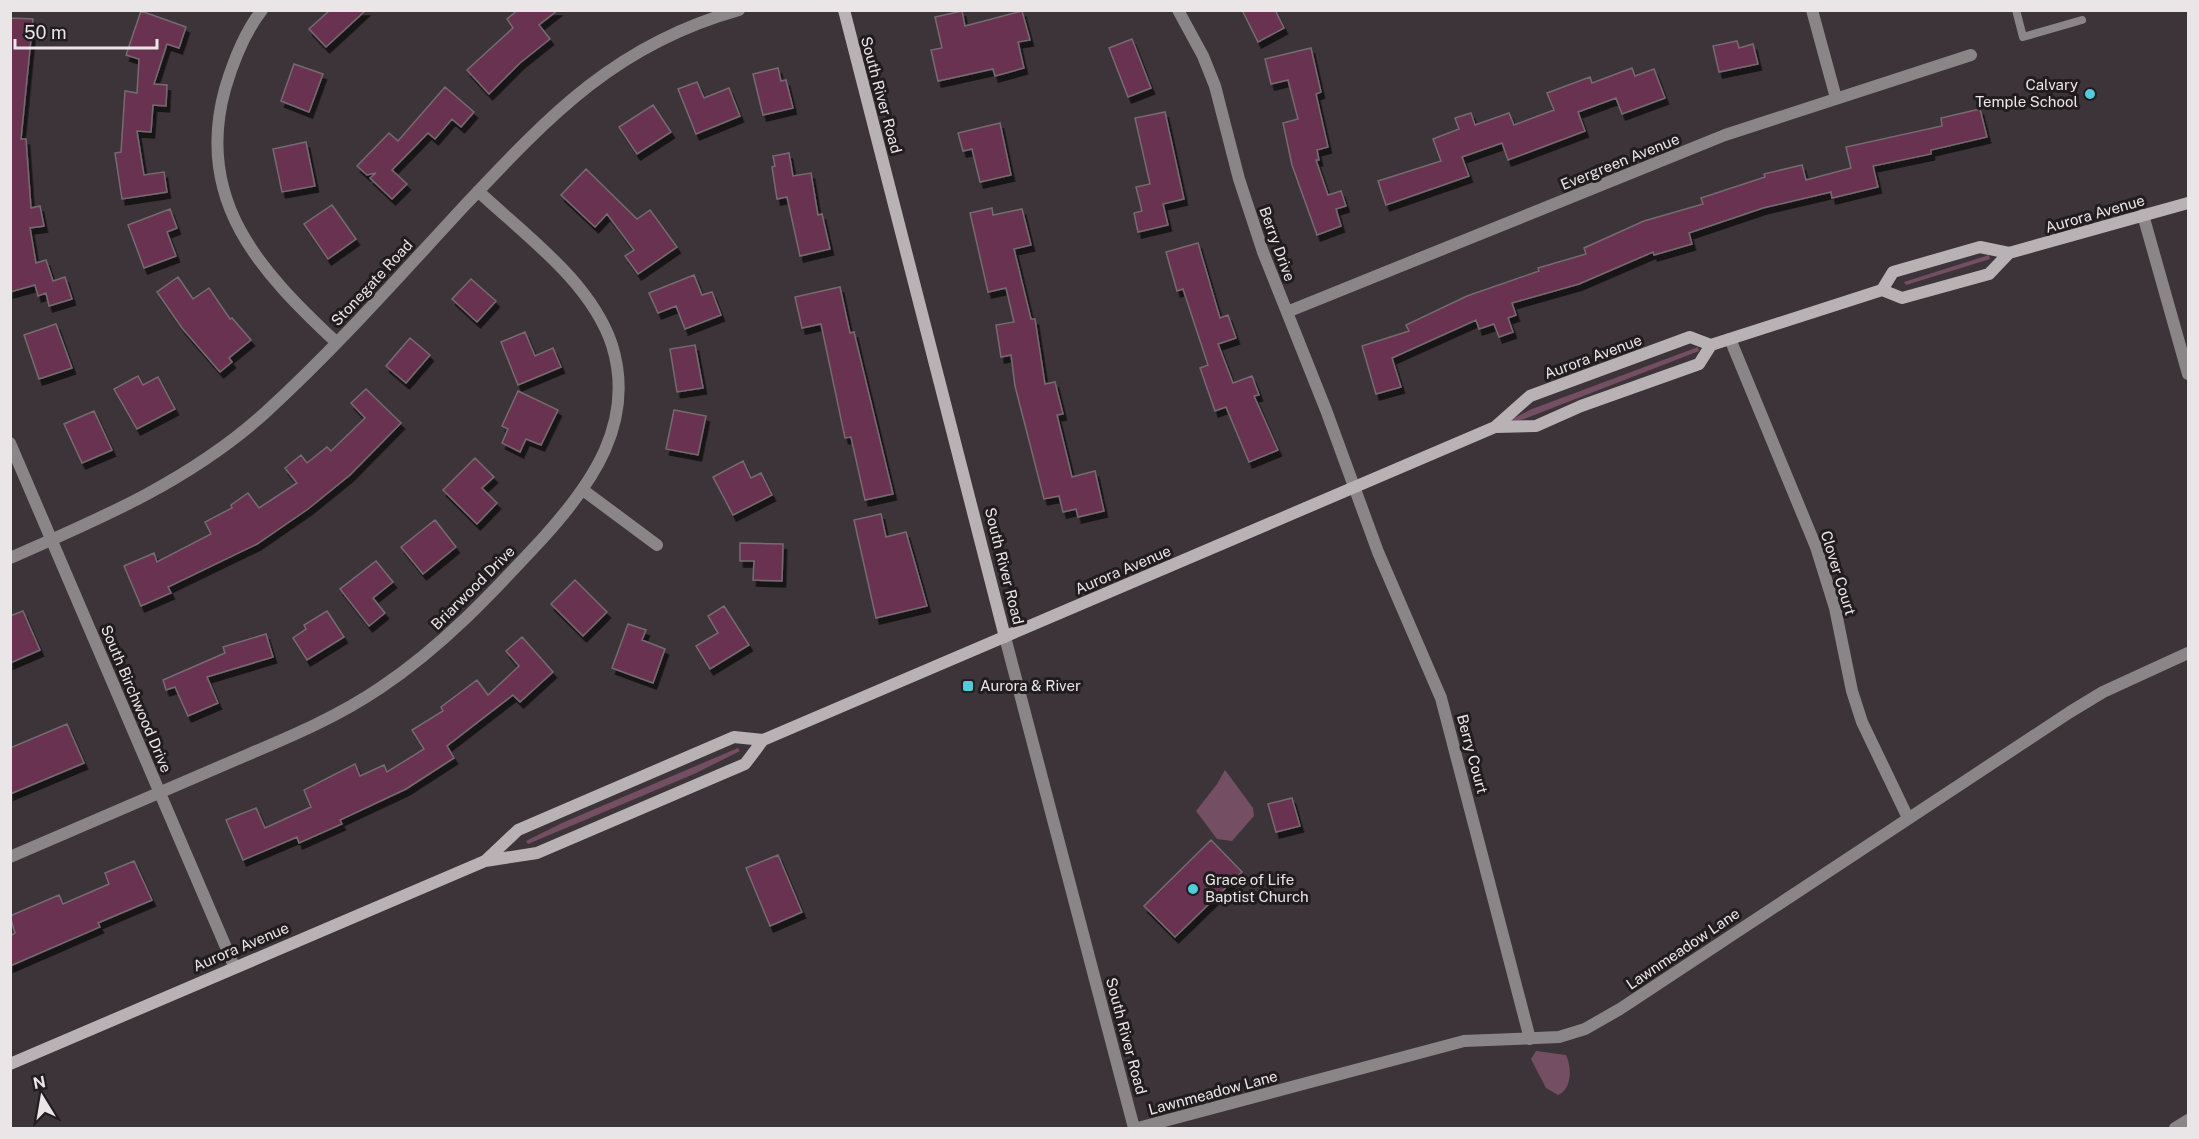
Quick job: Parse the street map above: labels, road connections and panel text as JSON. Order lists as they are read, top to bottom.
{
  "streets": {
    "main road": ["South River Road", "Aurora Avenue"],
    "street": [
      "Evergreen Avenue",
      "Berry Drive",
      "Stonegate Road",
      "Clover Court",
      "Briarwood Drive",
      "South Birchwood Drive",
      "Berry Court",
      "Lawnmeadow Lane"
    ]
  },
  "crossings": [
    ["South River Road", "Aurora Avenue"],
    ["South River Road", "Lawnmeadow Lane"],
    ["Evergreen Avenue", "Berry Drive"],
    ["Aurora Avenue", "Berry Drive"],
    ["Aurora Avenue", "Clover Court"],
    ["Aurora Avenue", "South Birchwood Drive"],
    ["Aurora Avenue", "Berry Court"],
    ["Berry Drive", "Berry Court"],
    ["Stonegate Road", "Briarwood Drive"],
    ["Stonegate Road", "South Birchwood Drive"],
    ["Clover Court", "Lawnmeadow Lane"],
    ["Briarwood Drive", "South Birchwood Drive"],
    ["Berry Court", "Lawnmeadow Lane"]
  ],
  "places": {
    "other": ["Calvary Temple School", "Grace of Life Baptist Church"],
    "transit": ["Aurora & River"]
  },
  "scale_bar": "50 m",
  "north": "top"
}
